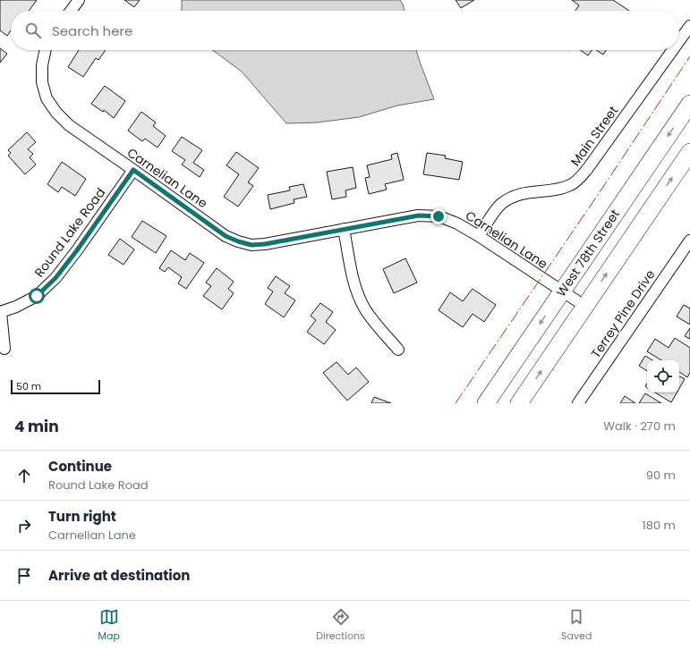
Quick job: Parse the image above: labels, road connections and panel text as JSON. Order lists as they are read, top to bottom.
{
  "streets": {
    "main road": ["West 78th Street"],
    "street": [
      "Main Street",
      "Carnelian Lane",
      "Round Lake Road",
      "Terrey Pine Drive"
    ]
  },
  "crossings": [
    ["Main Street", "Carnelian Lane"],
    ["Carnelian Lane", "Round Lake Road"],
    ["Carnelian Lane", "West 78th Street"]
  ],
  "scale_bar": "50 m",
  "page": {
    "search": "Search here",
    "scale": "50 m",
    "heading": ["4 min", "Walk · 270 m"],
    "list": [
      ["Continue", "Round Lake Road", "90 m"],
      ["Turn right", "Carnelian Lane", "180 m"],
      "Arrive at destination"
    ],
    "nav": ["Map", "Directions", "Saved"]
  }
}
